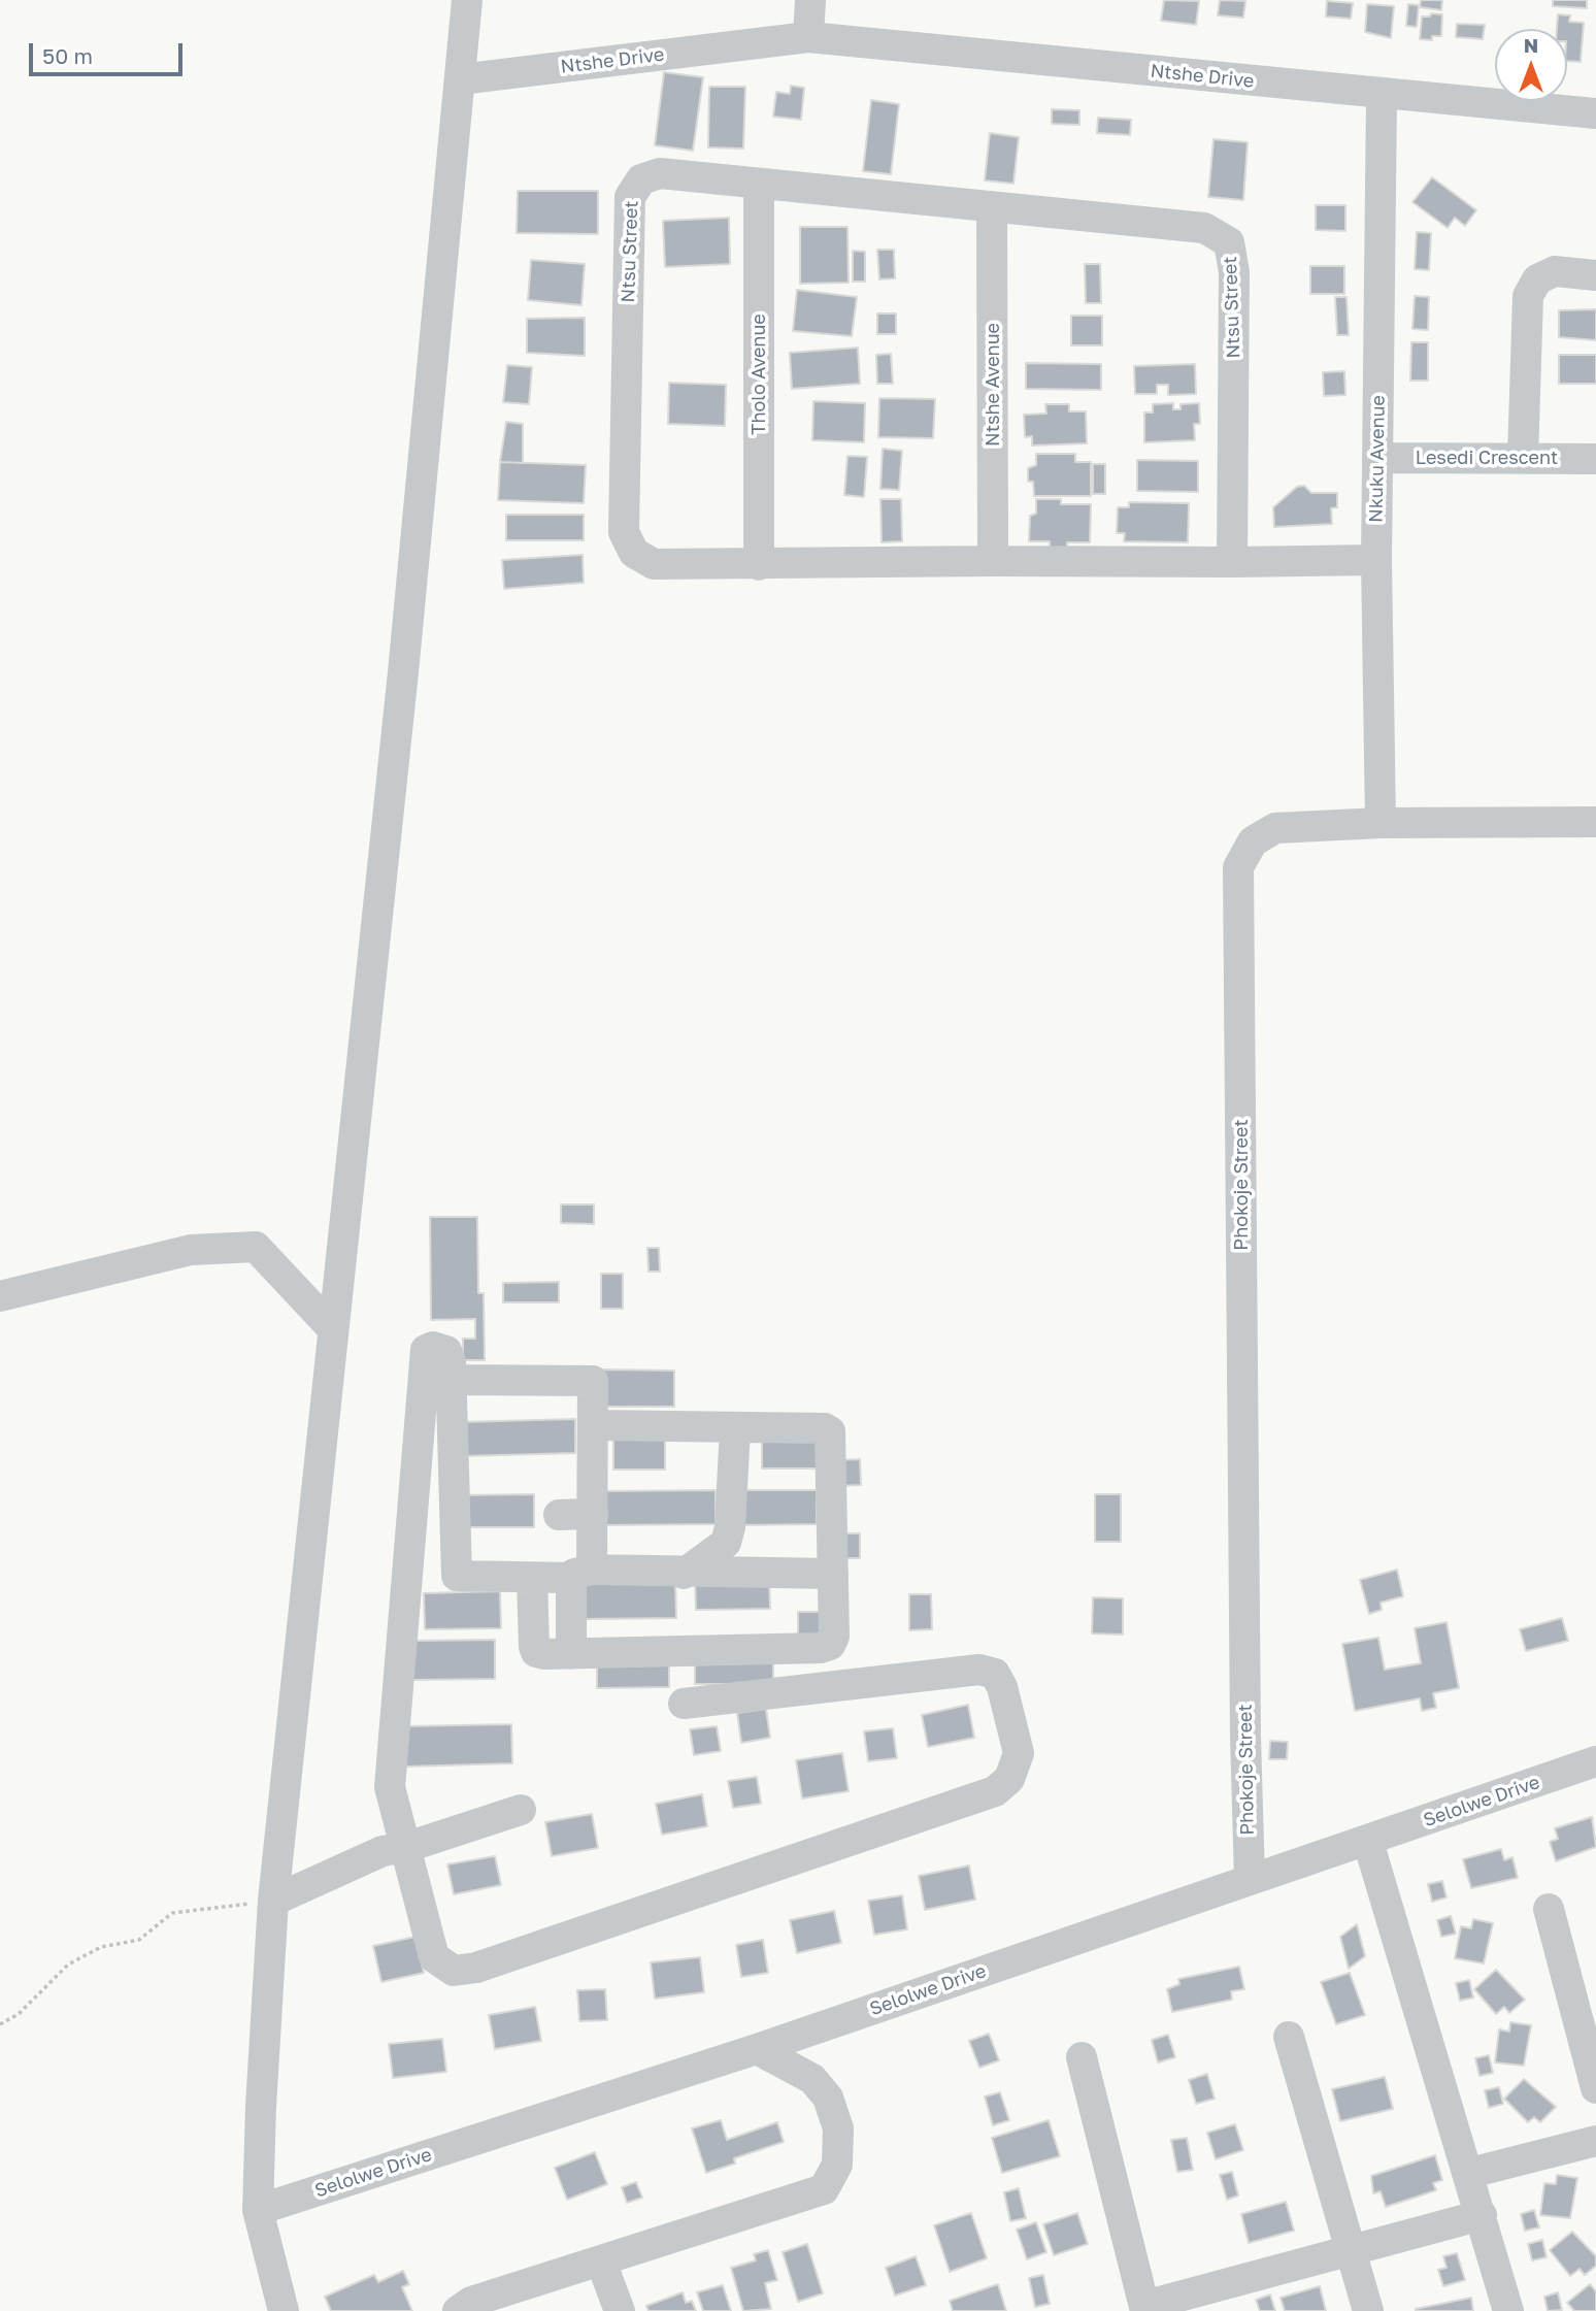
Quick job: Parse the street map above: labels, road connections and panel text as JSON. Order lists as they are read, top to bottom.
{
  "streets": {
    "street": [
      "Ntshe Drive",
      "Ntsu Street",
      "Tholo Avenue",
      "Ntshe Avenue",
      "Lesedi Crescent",
      "Nkuku Avenue",
      "Phokoje Street",
      "Selolwe Drive"
    ]
  },
  "crossings": [
    ["Ntshe Drive", "Nkuku Avenue"],
    ["Ntsu Street", "Tholo Avenue"],
    ["Ntsu Street", "Ntshe Avenue"],
    ["Ntsu Street", "Nkuku Avenue"],
    ["Lesedi Crescent", "Nkuku Avenue"],
    ["Nkuku Avenue", "Phokoje Street"],
    ["Phokoje Street", "Selolwe Drive"]
  ],
  "scale_bar": "50 m",
  "north": "top"
}
